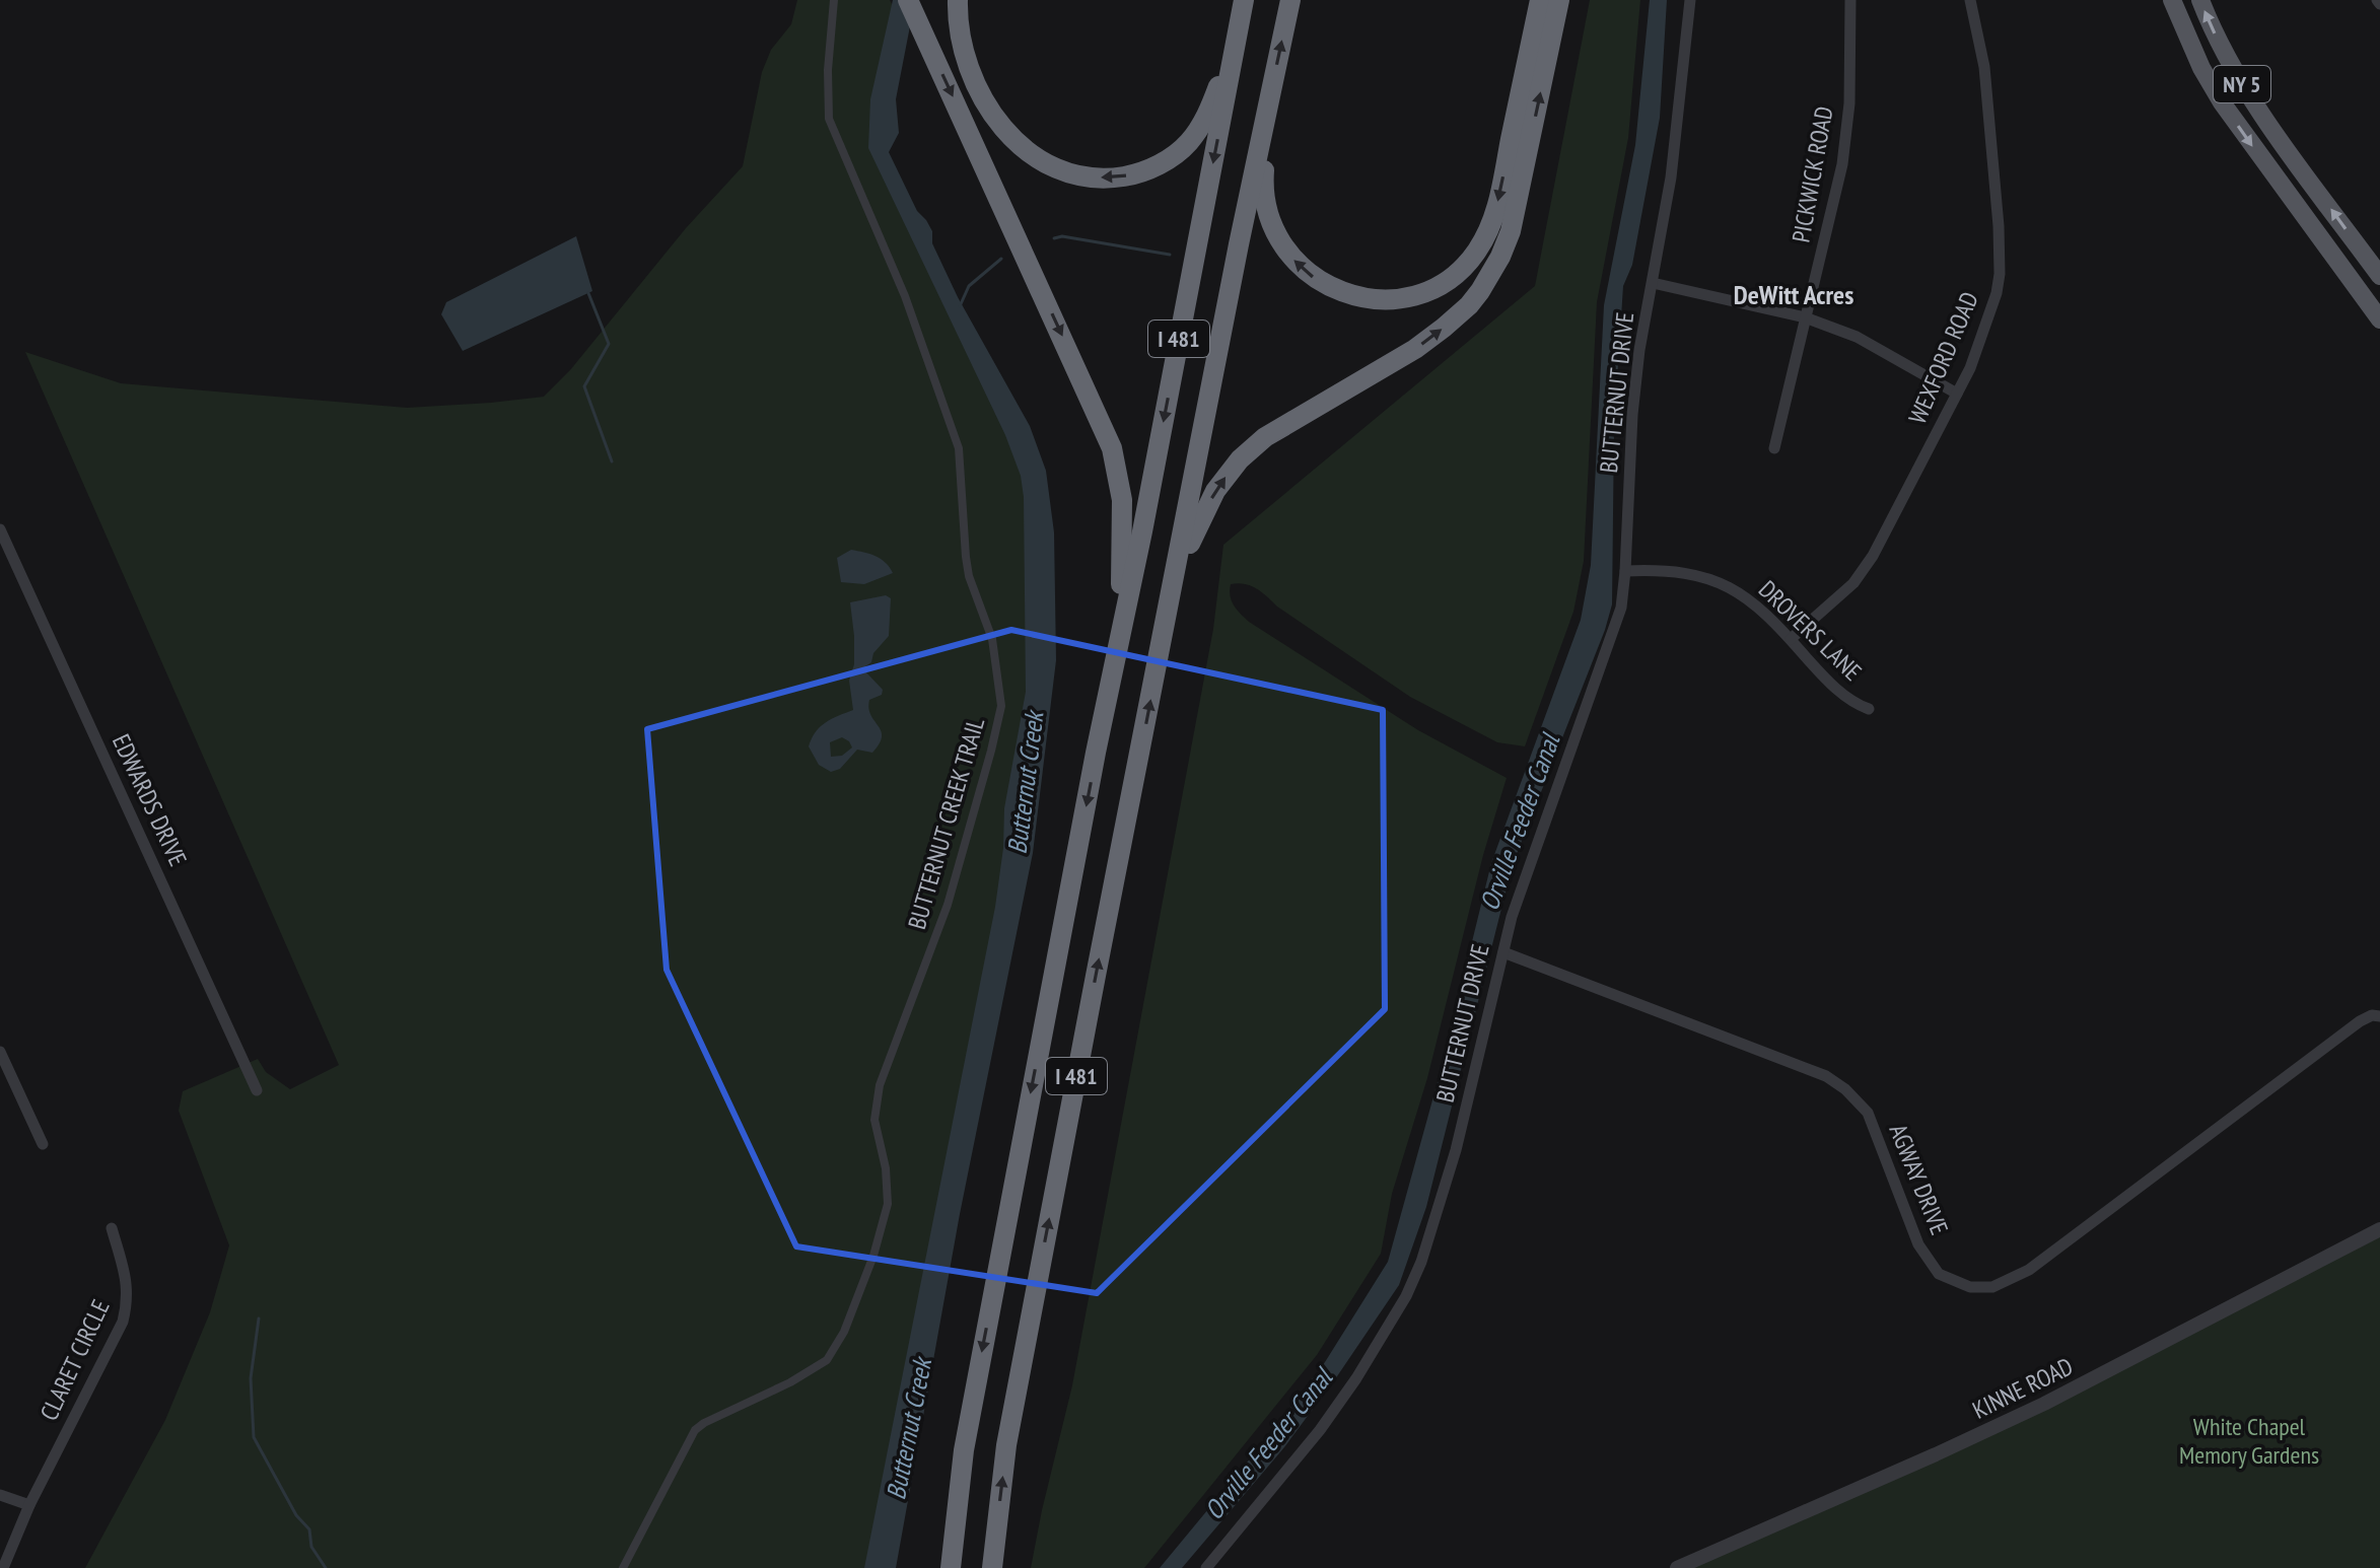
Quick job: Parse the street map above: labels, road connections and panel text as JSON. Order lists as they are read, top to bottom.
{
  "streets": {
    "highway": ["I 481"],
    "main road": ["NY 5"],
    "street": [
      "PICKWICK ROAD",
      "WEXFORD ROAD",
      "BUTTERNUT DRIVE",
      "DROVERS LANE",
      "EDWARDS DRIVE",
      "BUTTERNUT CREEK TRAIL",
      "AGWAY DRIVE",
      "CLARET CIRCLE",
      "KINNE ROAD"
    ]
  },
  "crossings": [
    ["WEXFORD ROAD", "DROVERS LANE"],
    ["BUTTERNUT DRIVE", "DROVERS LANE"],
    ["BUTTERNUT DRIVE", "AGWAY DRIVE"]
  ],
  "districts": ["DeWitt Acres"],
  "water": ["Butternut Creek", "Orville Feeder Canal"],
  "parks": ["White Chapel Memory Gardens"]
}
